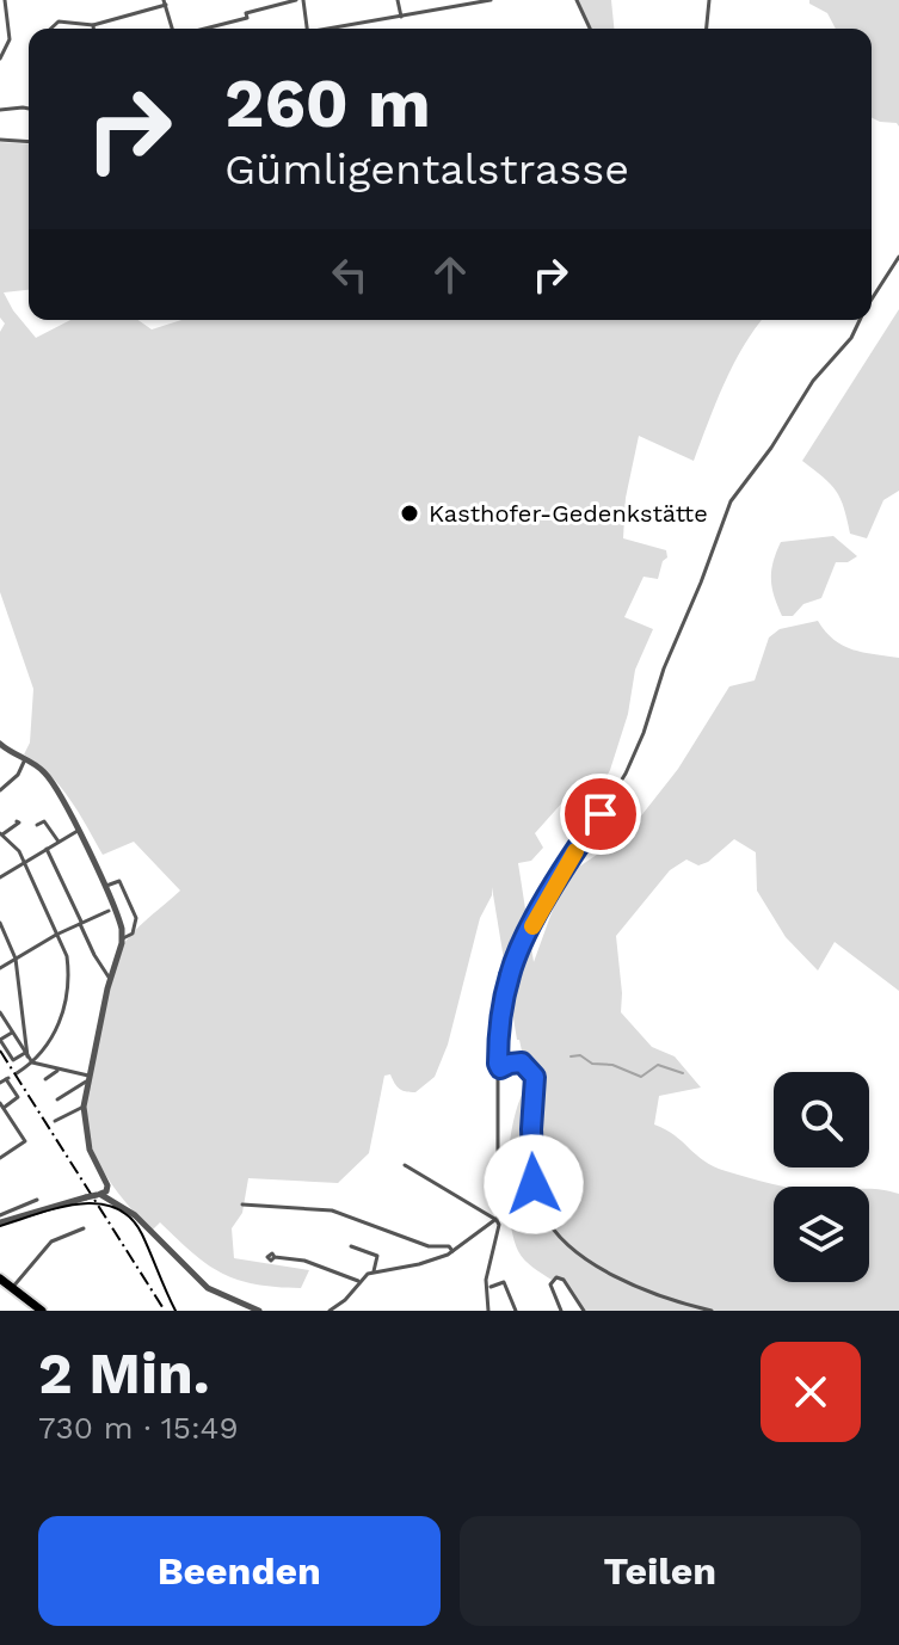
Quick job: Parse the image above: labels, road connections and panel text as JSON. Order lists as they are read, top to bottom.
{
  "places": ["Kasthofer-Gedenkstätte"],
  "page": {
    "turn": ["260 m", "Gümligentalstrasse"],
    "heading": ["2 Min.", "730 m · 15:49"],
    "buttons": ["Beenden", "Teilen"]
  }
}
